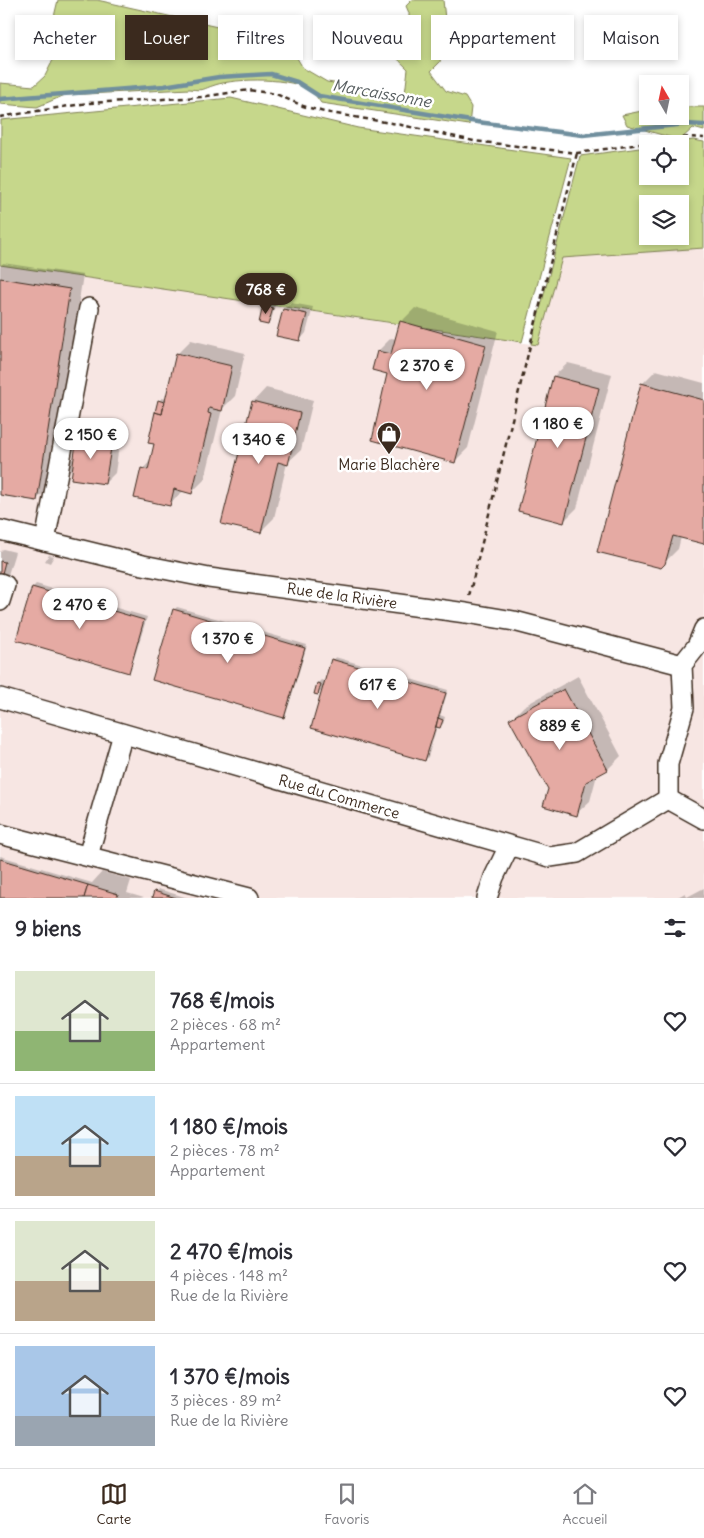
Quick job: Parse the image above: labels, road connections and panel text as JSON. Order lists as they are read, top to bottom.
{
  "streets": {
    "street": ["Rue de la Rivière", "Rue du Commerce"]
  },
  "water": ["Marcaissonne"],
  "places": {
    "shop": ["Marie Blachère"]
  },
  "north": "top",
  "page": {
    "chip": [
      "Acheter",
      "Louer",
      "Filtres",
      "Nouveau",
      "Appartement",
      "Maison"
    ],
    "price": [
      "768 €",
      "2 370 €",
      "1 180 €",
      "2 150 €",
      "1 340 €",
      "2 470 €",
      "1 370 €",
      "617 €",
      "889 €"
    ],
    "heading": "9 biens",
    "list": [
      {
        "name": "768 €/mois",
        "note": "2 pièces · 68 m² · Appartement"
      },
      {
        "name": "1 180 €/mois",
        "note": "2 pièces · 78 m² · Appartement"
      },
      {
        "name": "2 470 €/mois",
        "note": "4 pièces · 148 m² · Rue de la Rivière"
      },
      {
        "name": "1 370 €/mois",
        "note": "3 pièces · 89 m² · Rue de la Rivière"
      }
    ],
    "tabs": ["Carte", "Favoris", "Accueil"]
  }
}
